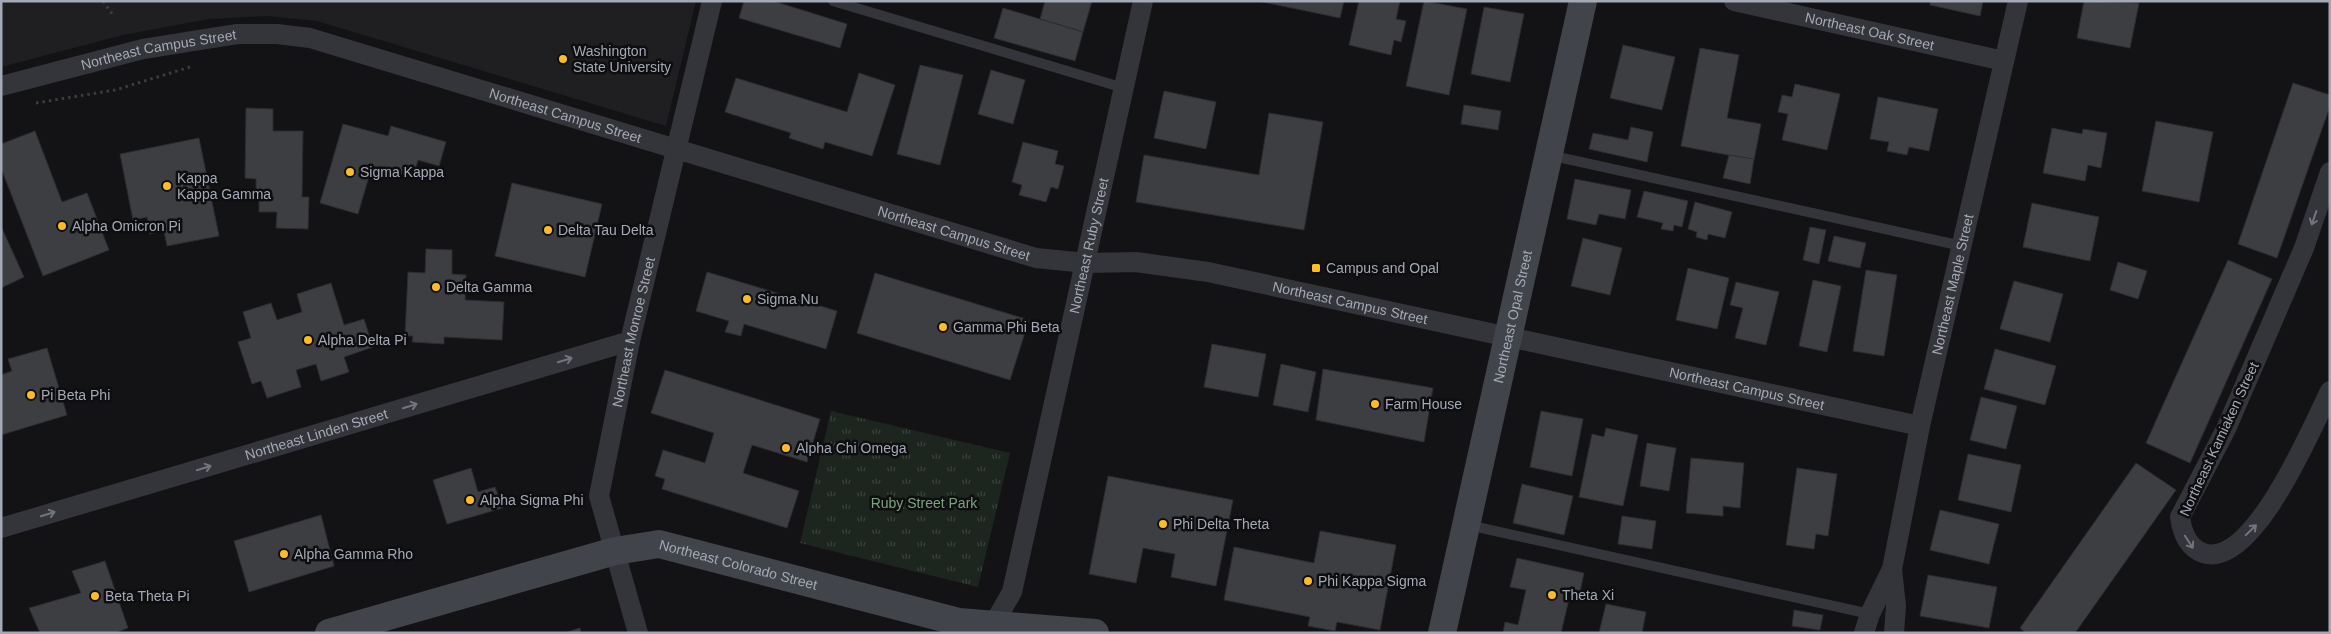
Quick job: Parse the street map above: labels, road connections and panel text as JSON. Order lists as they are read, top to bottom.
{
  "streets": {
    "street": [
      "Northeast Oak Street",
      "Northeast Campus Street",
      "Northeast Ruby Street",
      "Northeast Maple Street",
      "Northeast Opal Street",
      "Northeast Monroe Street",
      "Northeast Linden Street",
      "Northeast Kamiaken Street",
      "Northeast Colorado Street"
    ]
  },
  "crossings": [
    ["Northeast Oak Street", "Northeast Maple Street"],
    ["Northeast Campus Street", "Northeast Ruby Street"],
    ["Northeast Campus Street", "Northeast Maple Street"],
    ["Northeast Campus Street", "Northeast Opal Street"],
    ["Northeast Campus Street", "Northeast Monroe Street"],
    ["Northeast Ruby Street", "Northeast Colorado Street"],
    ["Northeast Monroe Street", "Northeast Linden Street"],
    ["Northeast Monroe Street", "Northeast Colorado Street"]
  ],
  "one_way": ["Northeast Linden Street"],
  "parks": ["Ruby Street Park"],
  "places": {
    "other": [
      "Washington State University",
      "Sigma Kappa",
      "Kappa Kappa Gamma",
      "Alpha Omicron Pi",
      "Delta Tau Delta",
      "Delta Gamma",
      "Sigma Nu",
      "Gamma Phi Beta",
      "Alpha Delta Pi",
      "Pi Beta Phi",
      "Farm House",
      "Alpha Chi Omega",
      "Alpha Sigma Phi",
      "Phi Delta Theta",
      "Alpha Gamma Rho",
      "Phi Kappa Sigma",
      "Theta Xi",
      "Beta Theta Pi"
    ],
    "transit": ["Campus and Opal"]
  }
}
